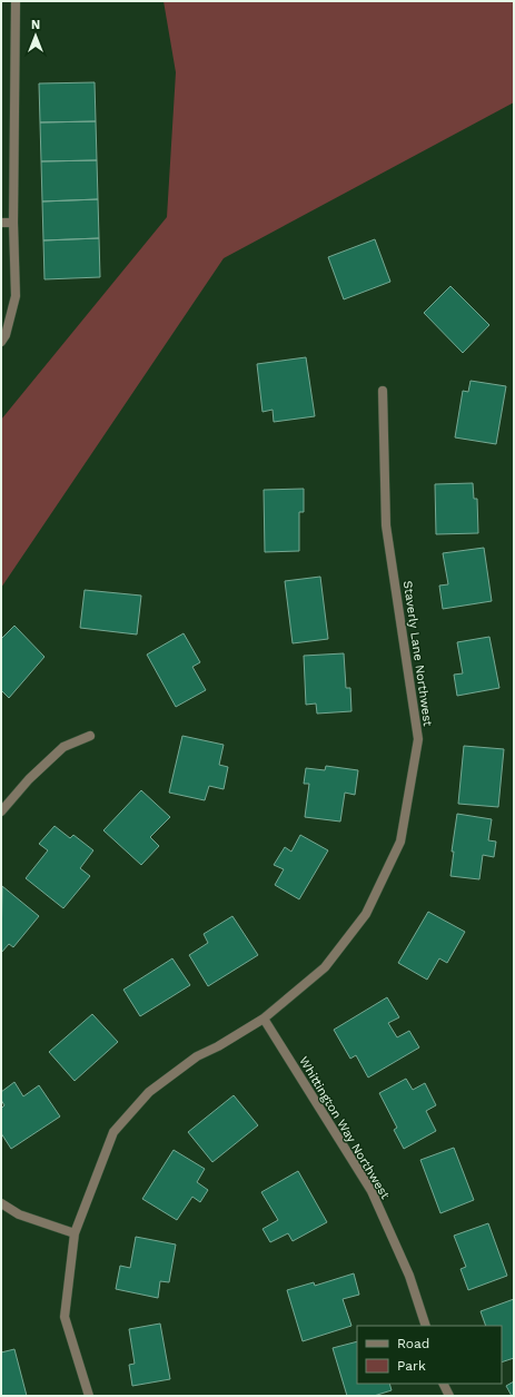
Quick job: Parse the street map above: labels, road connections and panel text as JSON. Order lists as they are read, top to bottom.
{
  "streets": {
    "street": ["Staverly Lane Northwest", "Whittington Way Northwest"]
  },
  "crossings": [
    ["Staverly Lane Northwest", "Whittington Way Northwest"]
  ],
  "legend": ["Road", "Park"],
  "north": "top"
}
